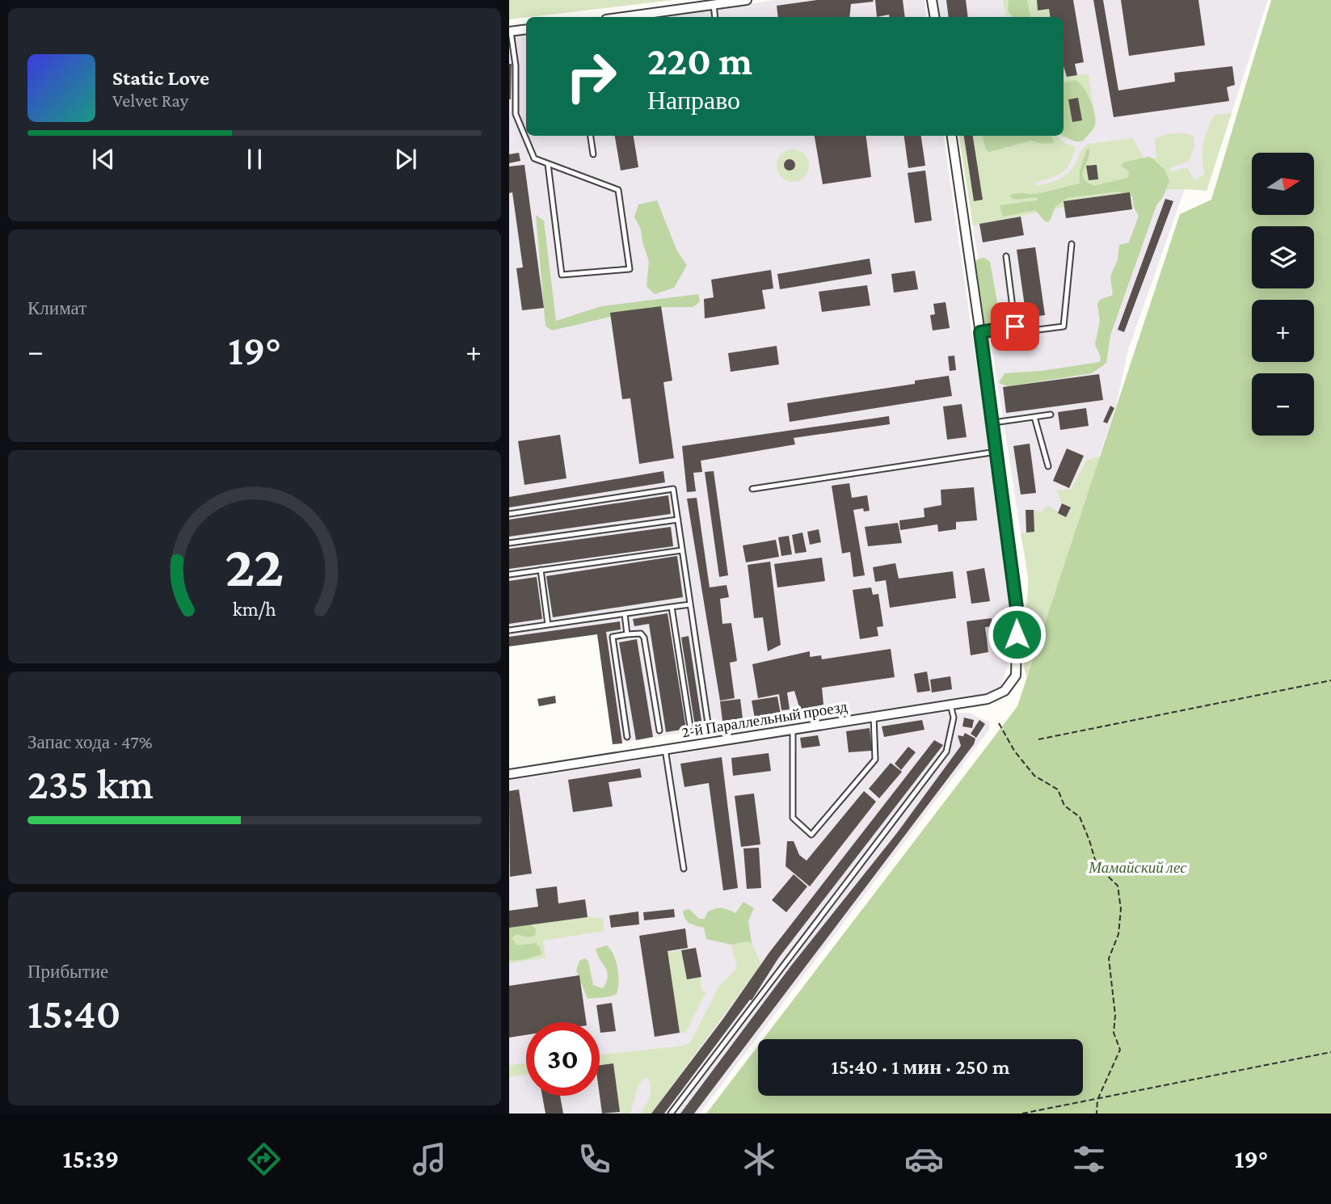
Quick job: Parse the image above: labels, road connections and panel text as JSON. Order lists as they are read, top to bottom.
{
  "streets": {
    "street": ["2-й Параллельный проезд"]
  },
  "parks": ["Мамайский лес"],
  "north": "right",
  "page": {
    "turn": ["220 m", "Направо"],
    "song": ["Static Love", "Velvet Ray"],
    "map_buttons": ["+", "−"],
    "tile": [
      "Климат",
      ["Запас хода · 47%", "235 km"],
      ["Прибытие", "15:40"]
    ],
    "heat": ["−", "19°", "+"],
    "limit": "30",
    "trip": "15:40 · 1 мин · 250 m",
    "tabs": ["15:39", "19°"],
    "gauge": ["22", "km/h"]
  }
}
